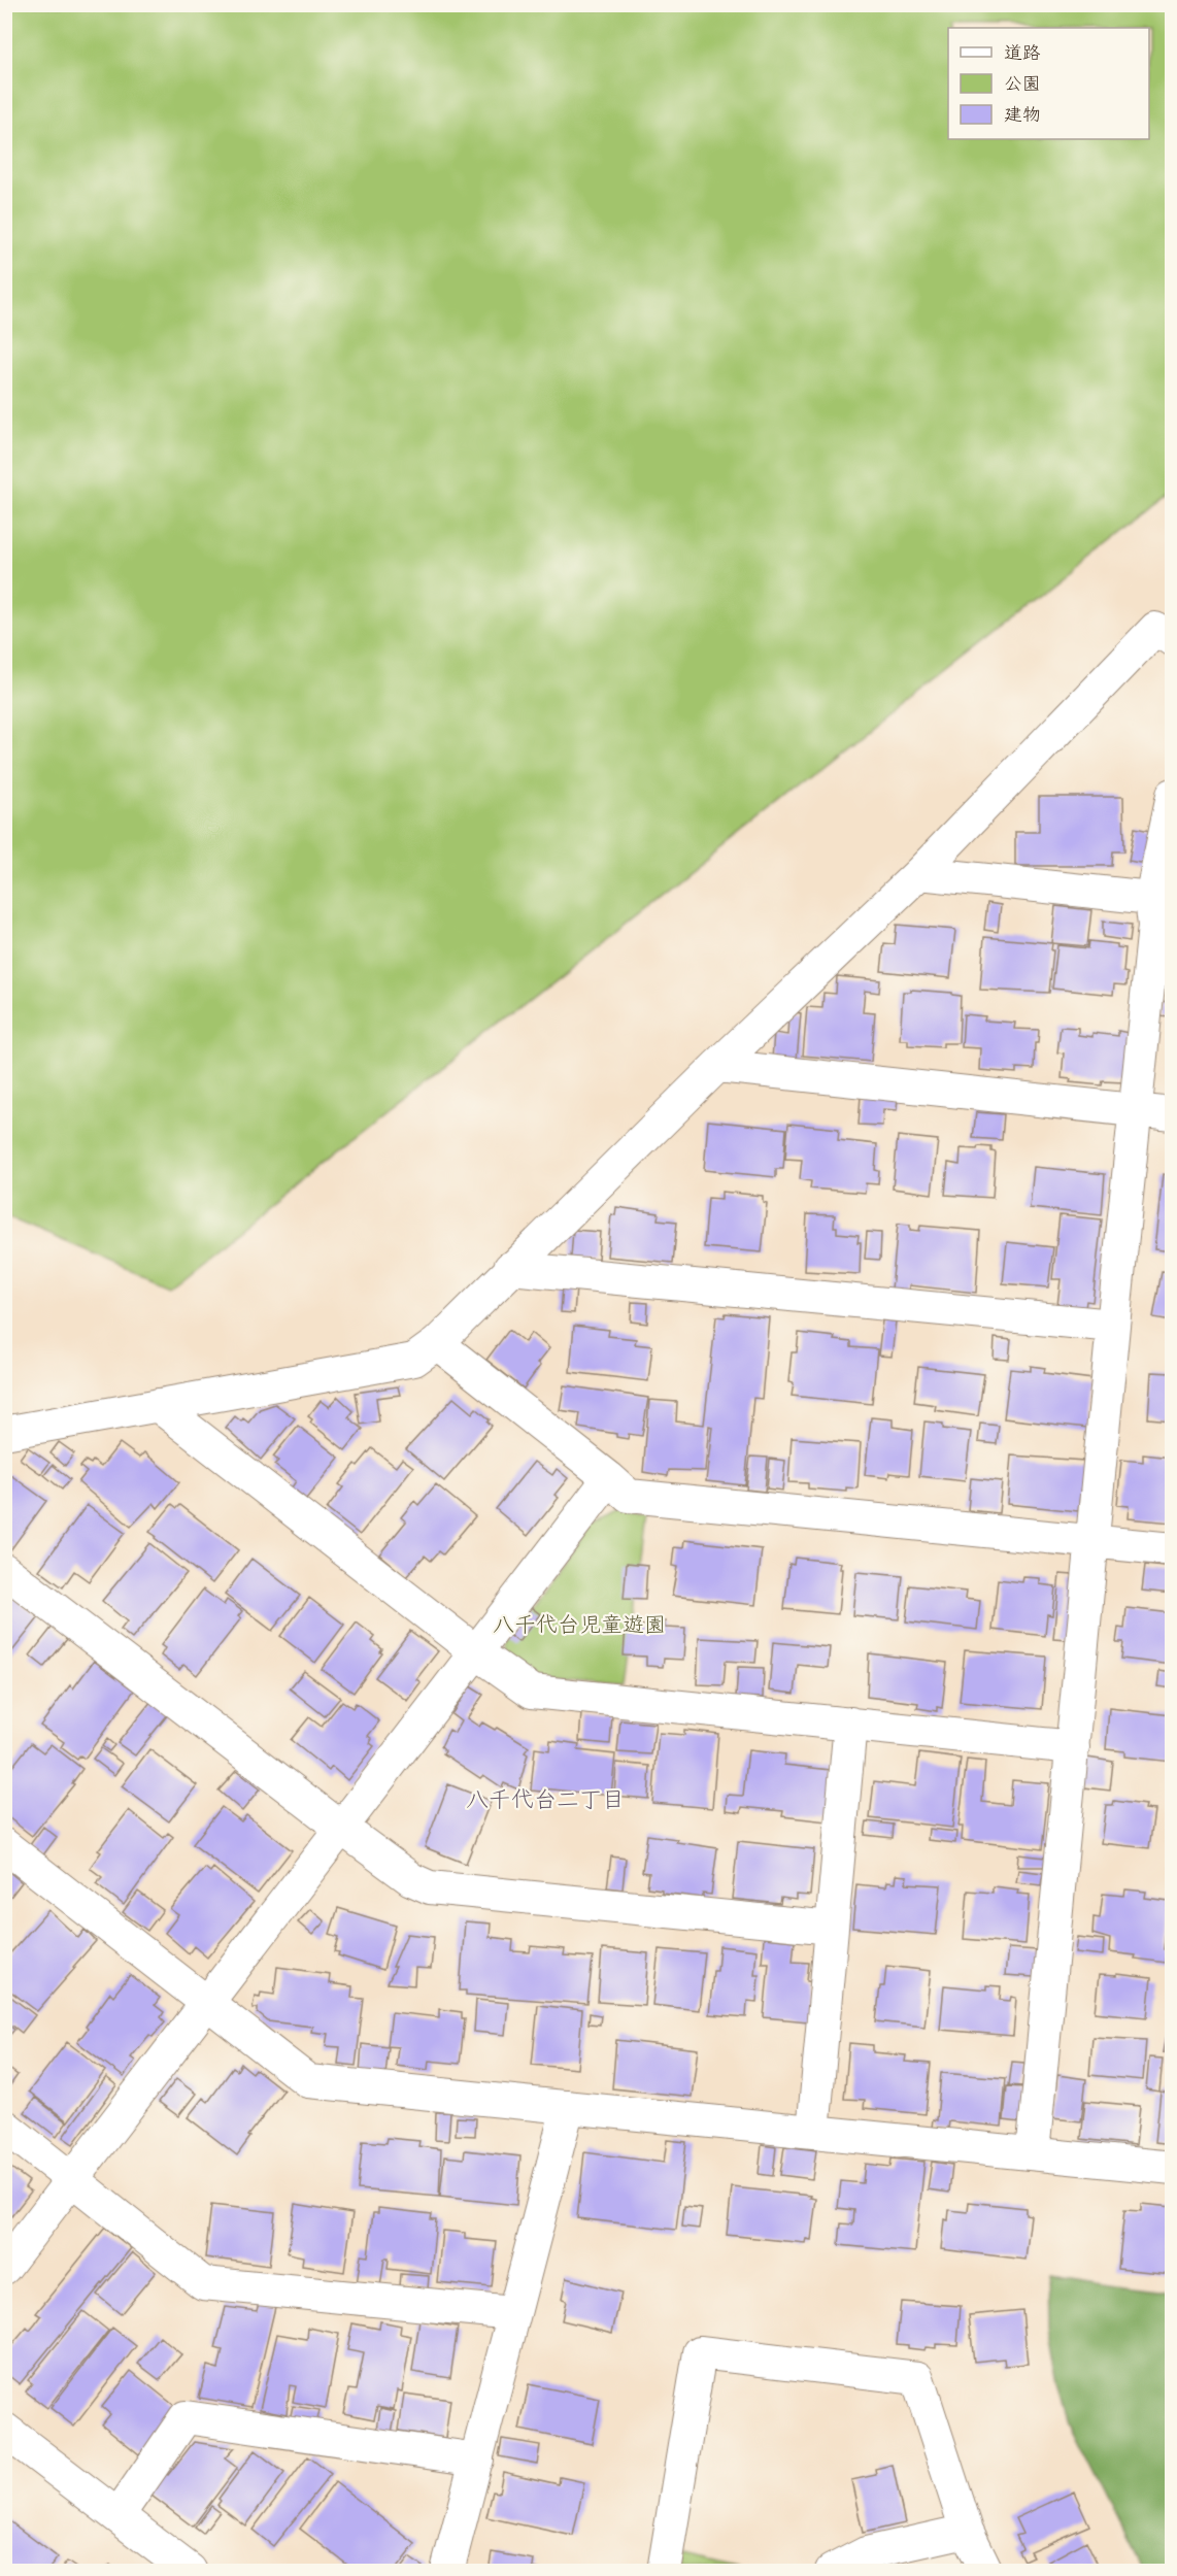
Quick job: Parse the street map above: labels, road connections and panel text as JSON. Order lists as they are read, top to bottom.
{
  "districts": ["八千代台二丁目"],
  "parks": ["八千代台児童遊園"],
  "legend": ["道路", "公園", "建物"]
}
